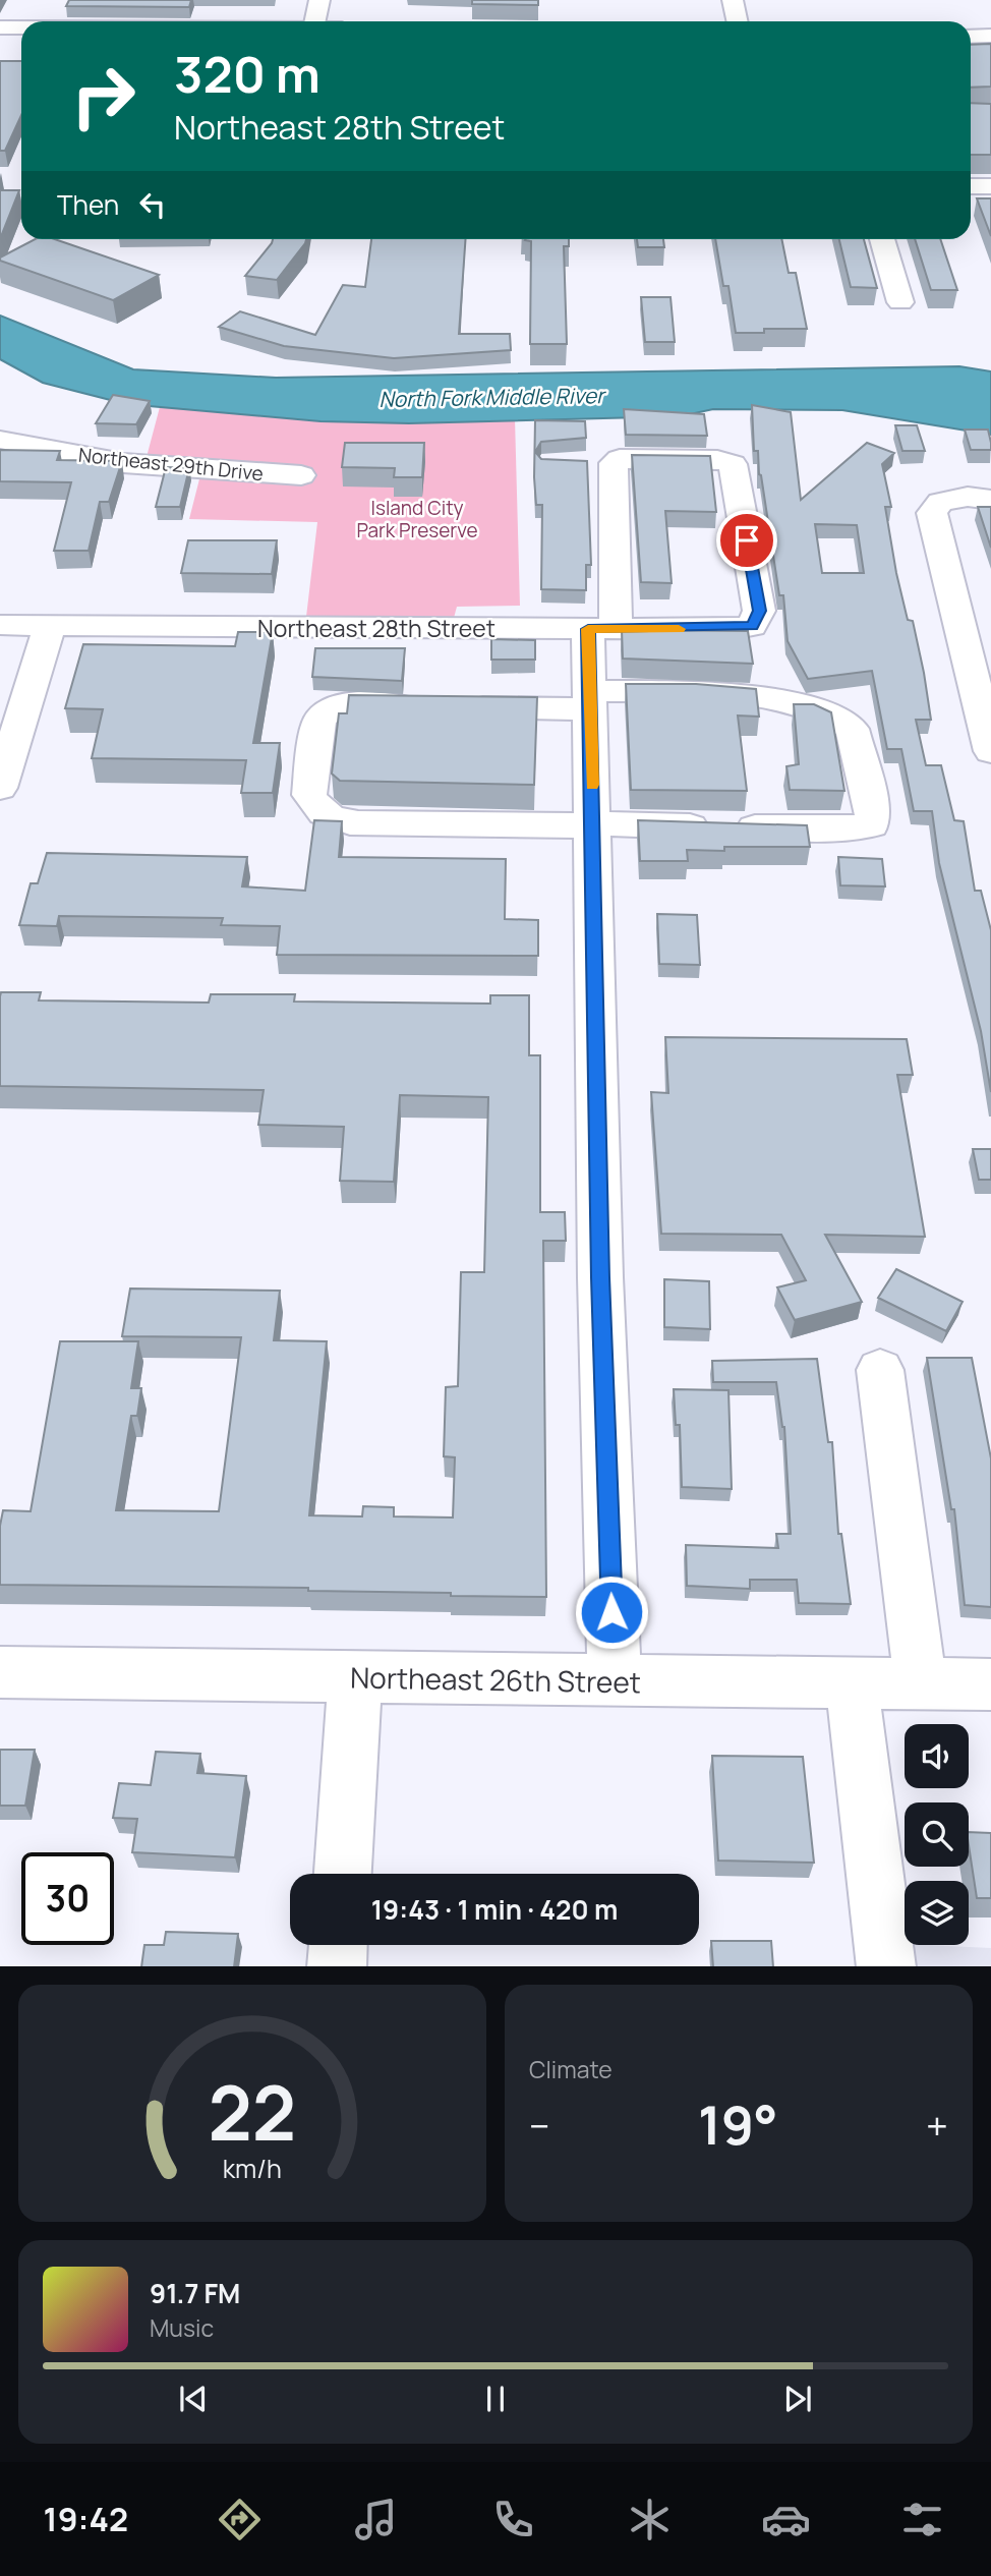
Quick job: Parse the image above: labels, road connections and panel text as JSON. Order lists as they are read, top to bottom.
{
  "streets": {
    "street": ["Northeast 29th Drive", "Northeast 28th Street", "Northeast 26th Street"]
  },
  "water": ["North Fork Middle River"],
  "parks": ["Island City Park Preserve"],
  "page": {
    "turn": ["320 m", "Northeast 28th Street"],
    "then": "Then",
    "limit": "30",
    "trip": "19:43 · 1 min · 420 m",
    "tile": "Climate",
    "heat": ["−", "19°", "+"],
    "song": ["91.7 FM", "Music"],
    "tabs": "19:42",
    "gauge": ["22", "km/h"]
  }
}
